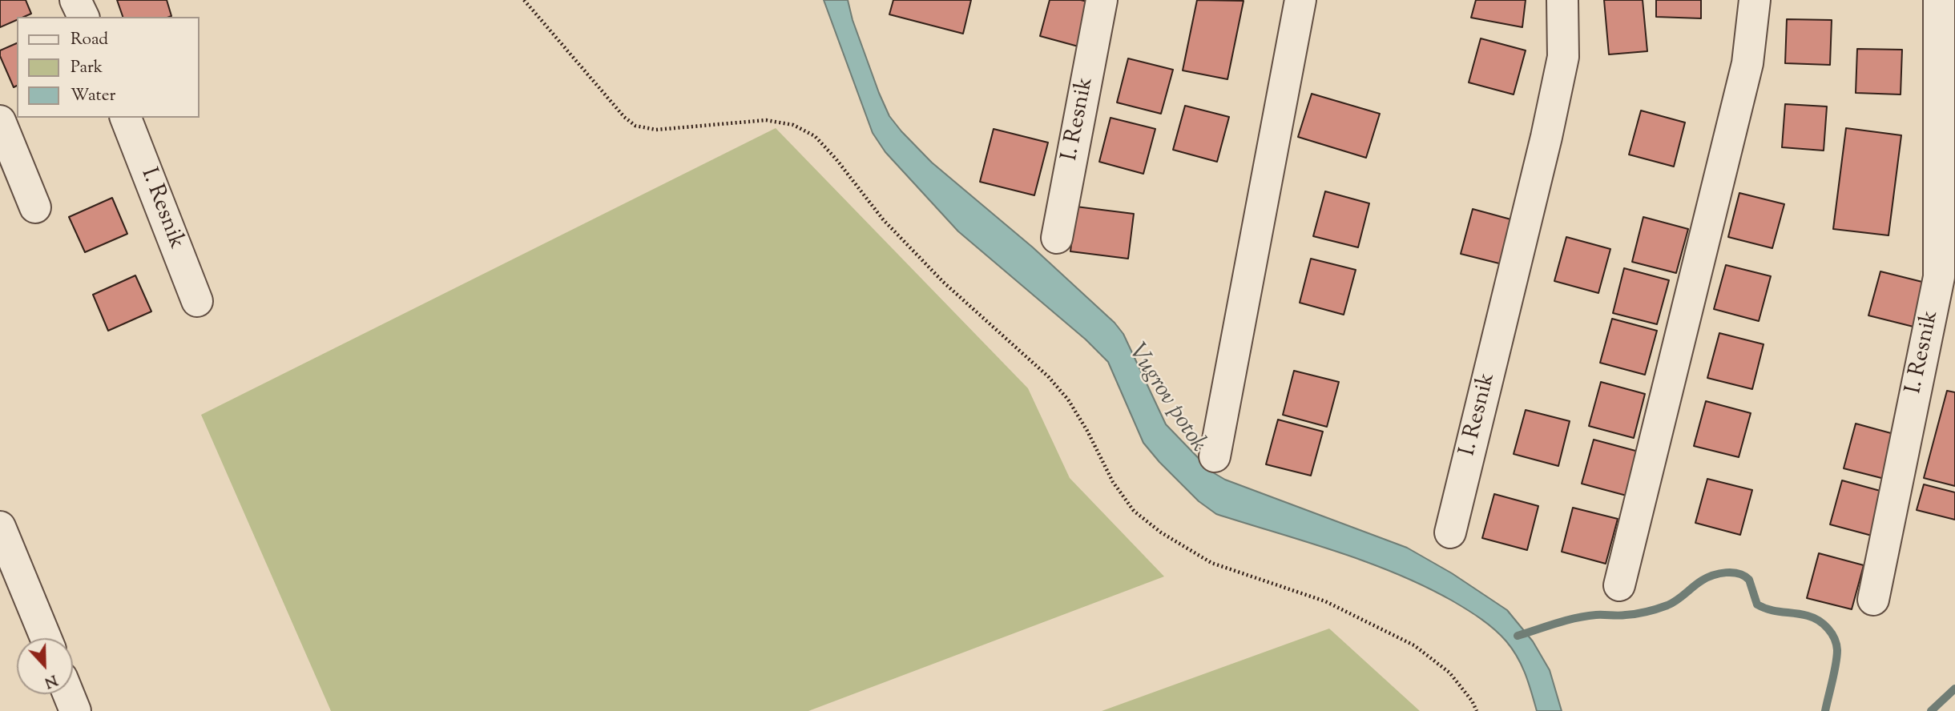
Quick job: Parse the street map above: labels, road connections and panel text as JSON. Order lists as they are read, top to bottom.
{
  "streets": {
    "street": ["I. Resnik"]
  },
  "water": ["Vugrov potok"],
  "legend": ["Road", "Park", "Water"],
  "north": "bottom"
}
